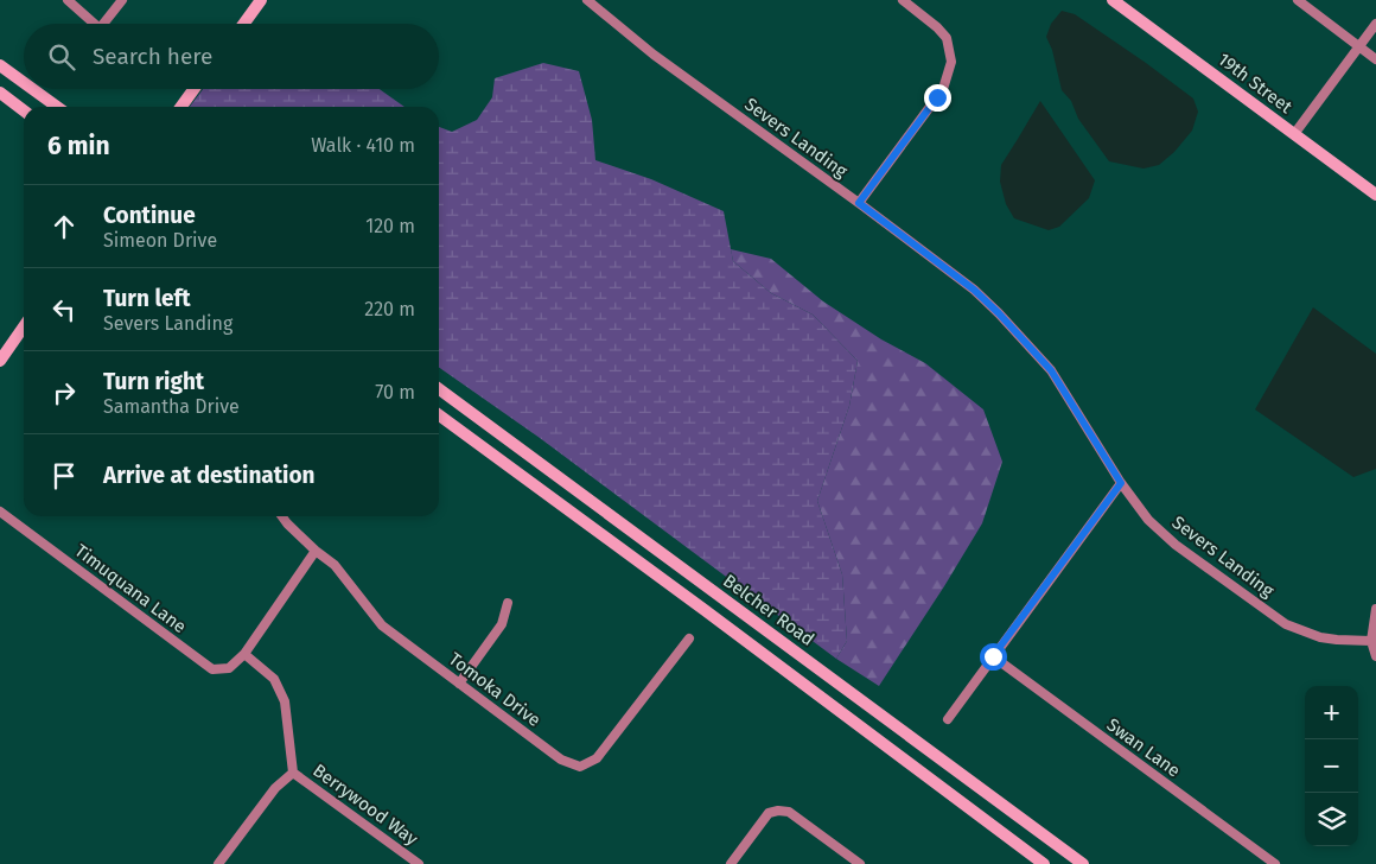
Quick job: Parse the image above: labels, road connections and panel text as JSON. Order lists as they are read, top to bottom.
{
  "streets": {
    "main road": ["19th Street", "Belcher Road"],
    "street": [
      "Severs Landing",
      "Timuquana Lane",
      "Tomoka Drive",
      "Swan Lane",
      "Berrywood Way"
    ]
  },
  "crossings": [
    ["Timuquana Lane", "Tomoka Drive"]
  ],
  "page": {
    "search": "Search here",
    "heading": ["6 min", "Walk · 410 m"],
    "list": [
      ["Continue", "Simeon Drive", "120 m"],
      ["Turn left", "Severs Landing", "220 m"],
      ["Turn right", "Samantha Drive", "70 m"],
      "Arrive at destination"
    ],
    "map_buttons": ["+", "−"]
  }
}
